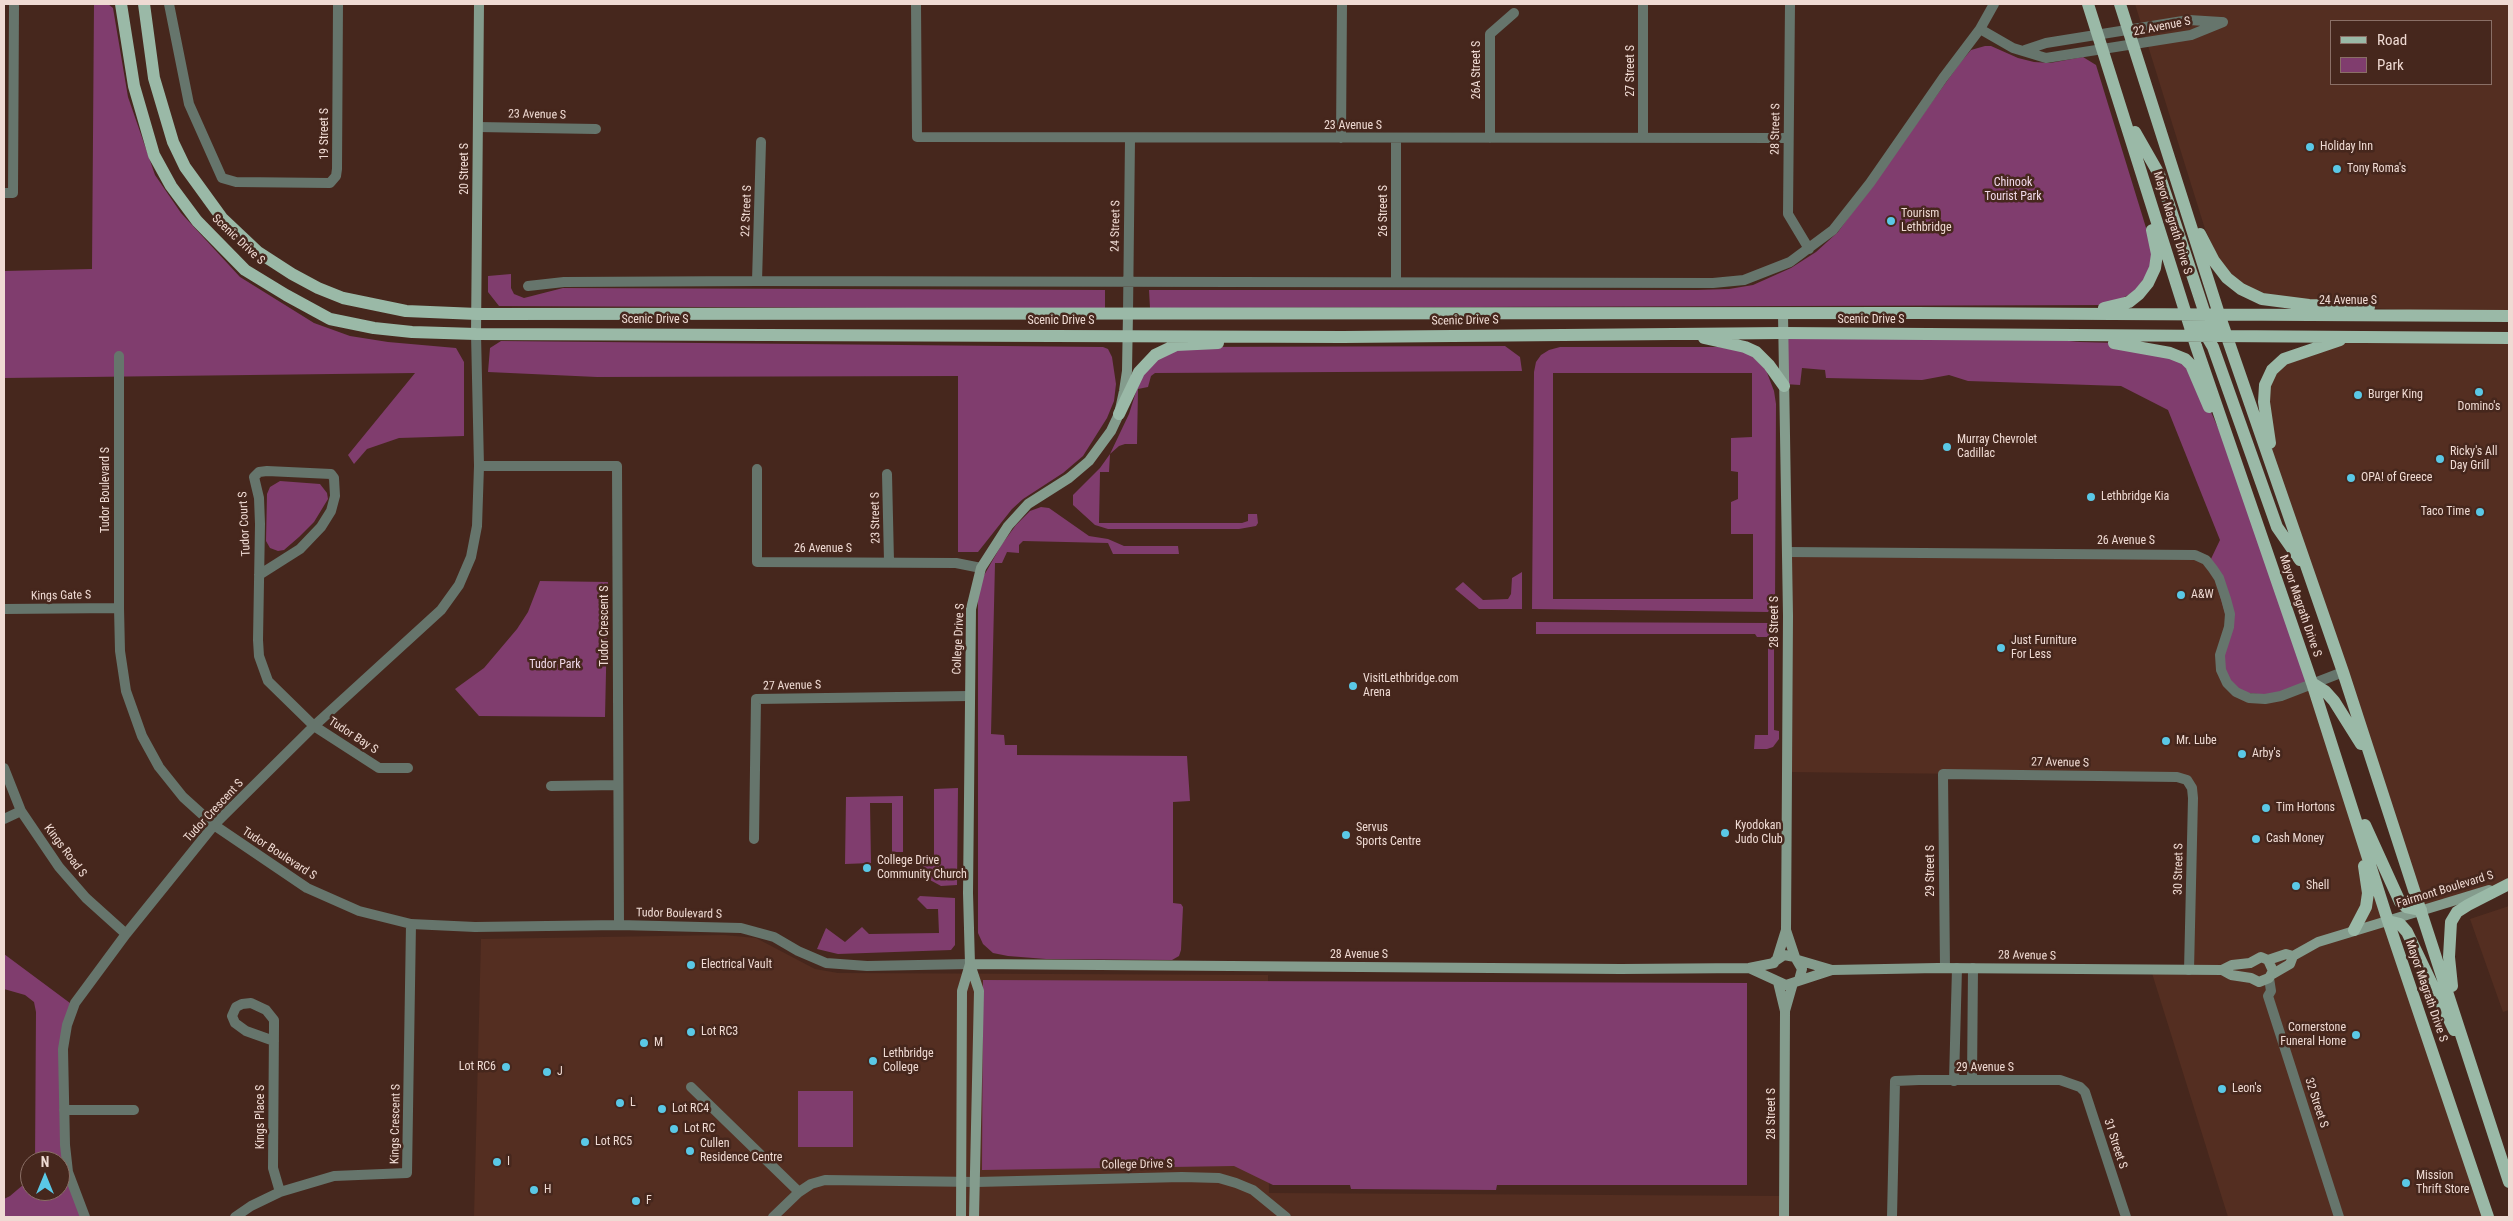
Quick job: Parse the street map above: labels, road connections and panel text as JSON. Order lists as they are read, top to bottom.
{
  "streets": {
    "main road": ["Mayor Magrath Drive S", "Scenic Drive S", "24 Avenue S"],
    "street": [
      "22 Avenue S",
      "26A Street S",
      "27 Street S",
      "23 Avenue S",
      "28 Street S",
      "19 Street S",
      "20 Street S",
      "22 Street S",
      "26 Street S",
      "24 Street S",
      "Tudor Boulevard S",
      "23 Street S",
      "Tudor Court S",
      "26 Avenue S",
      "Kings Gate S",
      "Tudor Crescent S",
      "College Drive S",
      "27 Avenue S",
      "Tudor Bay S",
      "Kings Road S",
      "30 Street S",
      "29 Street S",
      "Fairmont Boulevard S",
      "28 Avenue S",
      "29 Avenue S",
      "32 Street S",
      "Kings Place S",
      "Kings Crescent S",
      "31 Street S"
    ]
  },
  "crossings": [
    ["22 Avenue S", "Mayor Magrath Drive S"],
    ["26A Street S", "23 Avenue S"],
    ["27 Street S", "23 Avenue S"],
    ["23 Avenue S", "28 Street S"],
    ["23 Avenue S", "20 Street S"],
    ["23 Avenue S", "26 Street S"],
    ["23 Avenue S", "24 Street S"],
    ["28 Street S", "Scenic Drive S"],
    ["28 Street S", "26 Avenue S"],
    ["20 Street S", "Scenic Drive S"],
    ["20 Street S", "Tudor Crescent S"],
    ["Mayor Magrath Drive S", "Scenic Drive S"],
    ["Mayor Magrath Drive S", "24 Avenue S"],
    ["Mayor Magrath Drive S", "26 Avenue S"],
    ["Mayor Magrath Drive S", "Fairmont Boulevard S"],
    ["Mayor Magrath Drive S", "28 Avenue S"],
    ["24 Street S", "Scenic Drive S"],
    ["24 Street S", "College Drive S"],
    ["Scenic Drive S", "24 Avenue S"],
    ["Scenic Drive S", "Tudor Crescent S"],
    ["Scenic Drive S", "College Drive S"],
    ["Tudor Boulevard S", "Kings Gate S"],
    ["Tudor Boulevard S", "Tudor Crescent S"],
    ["Tudor Boulevard S", "College Drive S"],
    ["Tudor Boulevard S", "28 Avenue S"],
    ["Tudor Boulevard S", "Kings Crescent S"],
    ["23 Street S", "26 Avenue S"],
    ["Tudor Court S", "Tudor Crescent S"],
    ["Tudor Court S", "Tudor Bay S"],
    ["26 Avenue S", "College Drive S"],
    ["Tudor Crescent S", "Tudor Bay S"],
    ["Tudor Crescent S", "Kings Road S"],
    ["College Drive S", "27 Avenue S"],
    ["College Drive S", "28 Avenue S"],
    ["27 Avenue S", "30 Street S"],
    ["27 Avenue S", "29 Street S"],
    ["30 Street S", "28 Avenue S"],
    ["29 Street S", "28 Avenue S"],
    ["Fairmont Boulevard S", "28 Avenue S"],
    ["28 Avenue S", "32 Street S"],
    ["29 Avenue S", "31 Street S"],
    ["Kings Place S", "Kings Crescent S"]
  ],
  "parks": ["Chinook Tourist Park", "Tudor Park"],
  "places": [
    "Holiday Inn",
    "Tony Roma's",
    "Tourism Lethbridge",
    "Domino's",
    "Burger King",
    "Murray Chevrolet Cadillac",
    "Ricky's All Day Grill",
    "OPA! of Greece",
    "Lethbridge Kia",
    "Taco Time",
    "A&W",
    "Just Furniture For Less",
    "VisitLethbridge.com Arena",
    "Mr. Lube",
    "Arby's",
    "Tim Hortons",
    "Kyodokan Judo Club",
    "Servus Sports Centre",
    "Cash Money",
    "College Drive Community Church",
    "Shell",
    "Electrical Vault",
    "Lot RC3",
    "Cornerstone Funeral Home",
    "M",
    "Lethbridge College",
    "Lot RC6",
    "J",
    "Leon's",
    "L",
    "Lot RC4",
    "Lot RC",
    "Lot RC5",
    "Cullen Residence Centre",
    "I",
    "Mission Thrift Store",
    "H",
    "F"
  ],
  "legend": ["Road", "Park"],
  "north": "top"
}
